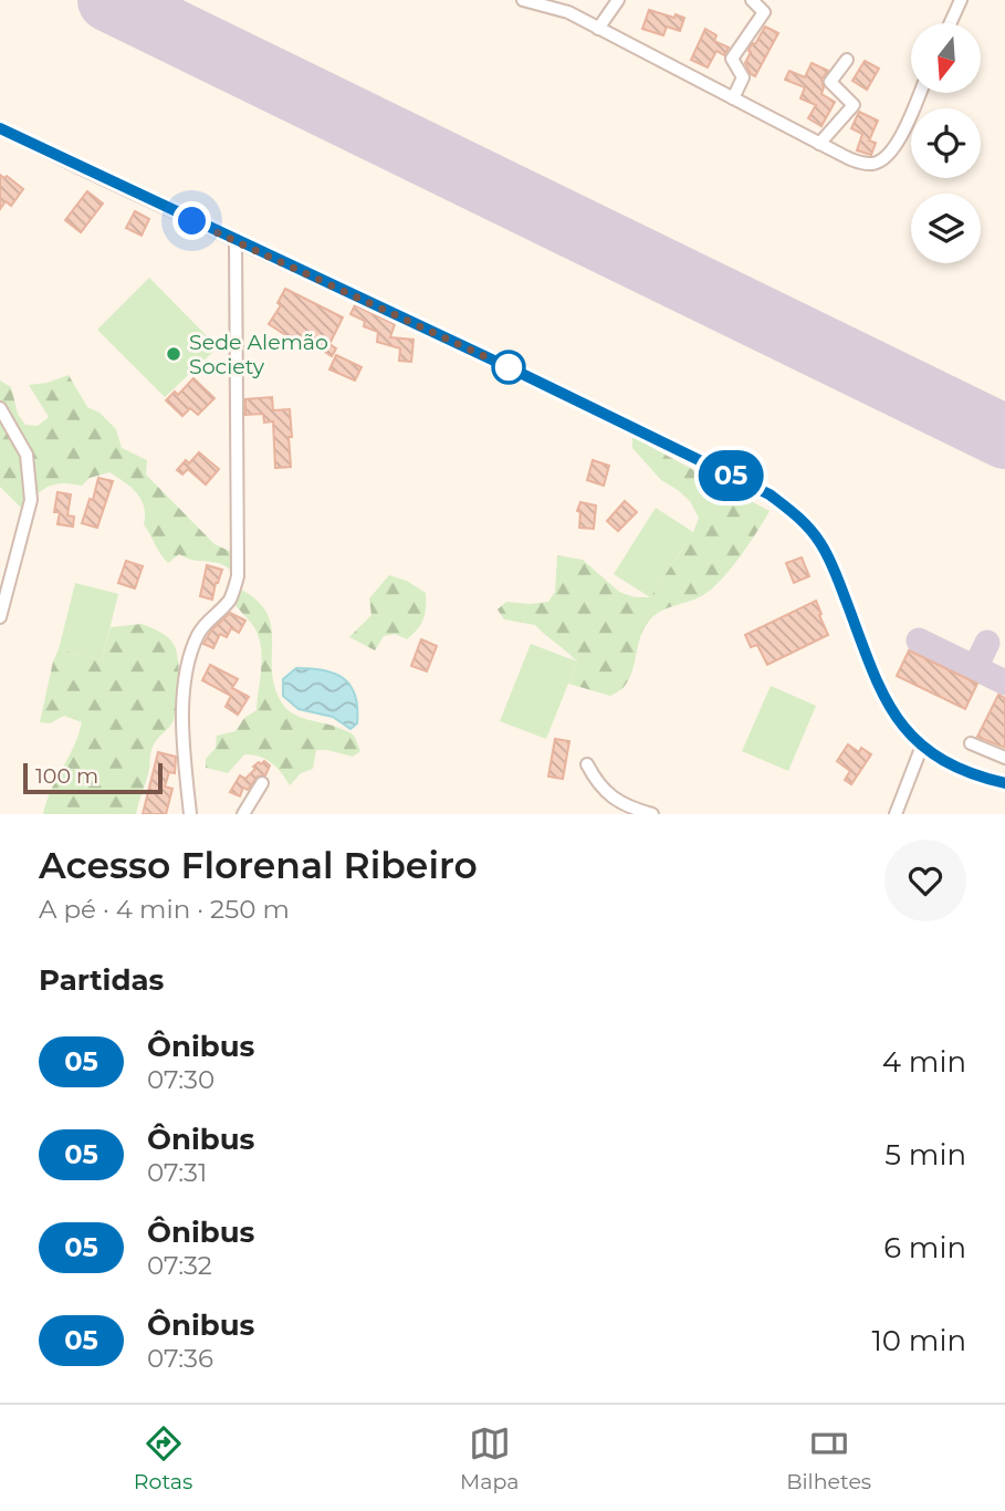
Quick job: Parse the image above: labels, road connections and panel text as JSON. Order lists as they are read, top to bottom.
{
  "places": ["Sede Alemão Society"],
  "lines": ["bus line 05"],
  "scale_bar": "100 m",
  "north": "bottom",
  "page": {
    "on_map": "05",
    "scale": "100 m",
    "heading": [
      ["Acesso Florenal Ribeiro", "A pé · 4 min · 250 m"],
      "Partidas"
    ],
    "list": [
      {
        "mark": "05",
        "name": "Ônibus",
        "note": "07:30",
        "value": "4 min"
      },
      {
        "mark": "05",
        "name": "Ônibus",
        "note": "07:31",
        "value": "5 min"
      },
      {
        "mark": "05",
        "name": "Ônibus",
        "note": "07:32",
        "value": "6 min"
      },
      {
        "mark": "05",
        "name": "Ônibus",
        "note": "07:36",
        "value": "10 min"
      }
    ],
    "tabs": ["Rotas", "Mapa", "Bilhetes"]
  }
}
